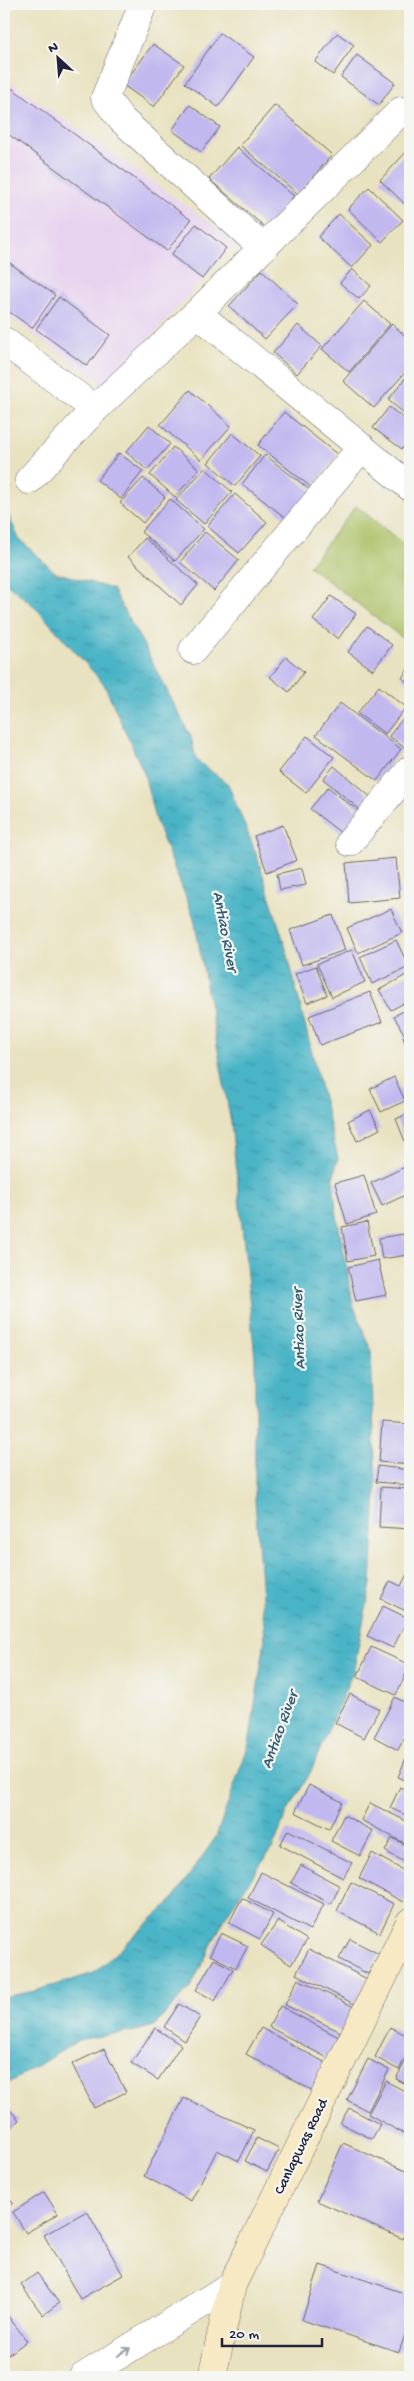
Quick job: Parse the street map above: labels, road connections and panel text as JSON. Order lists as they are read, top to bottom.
{
  "streets": {
    "street": ["Canlapwas Road"]
  },
  "water": ["Antiao River"],
  "scale_bar": "20 m",
  "north": "top left"
}
